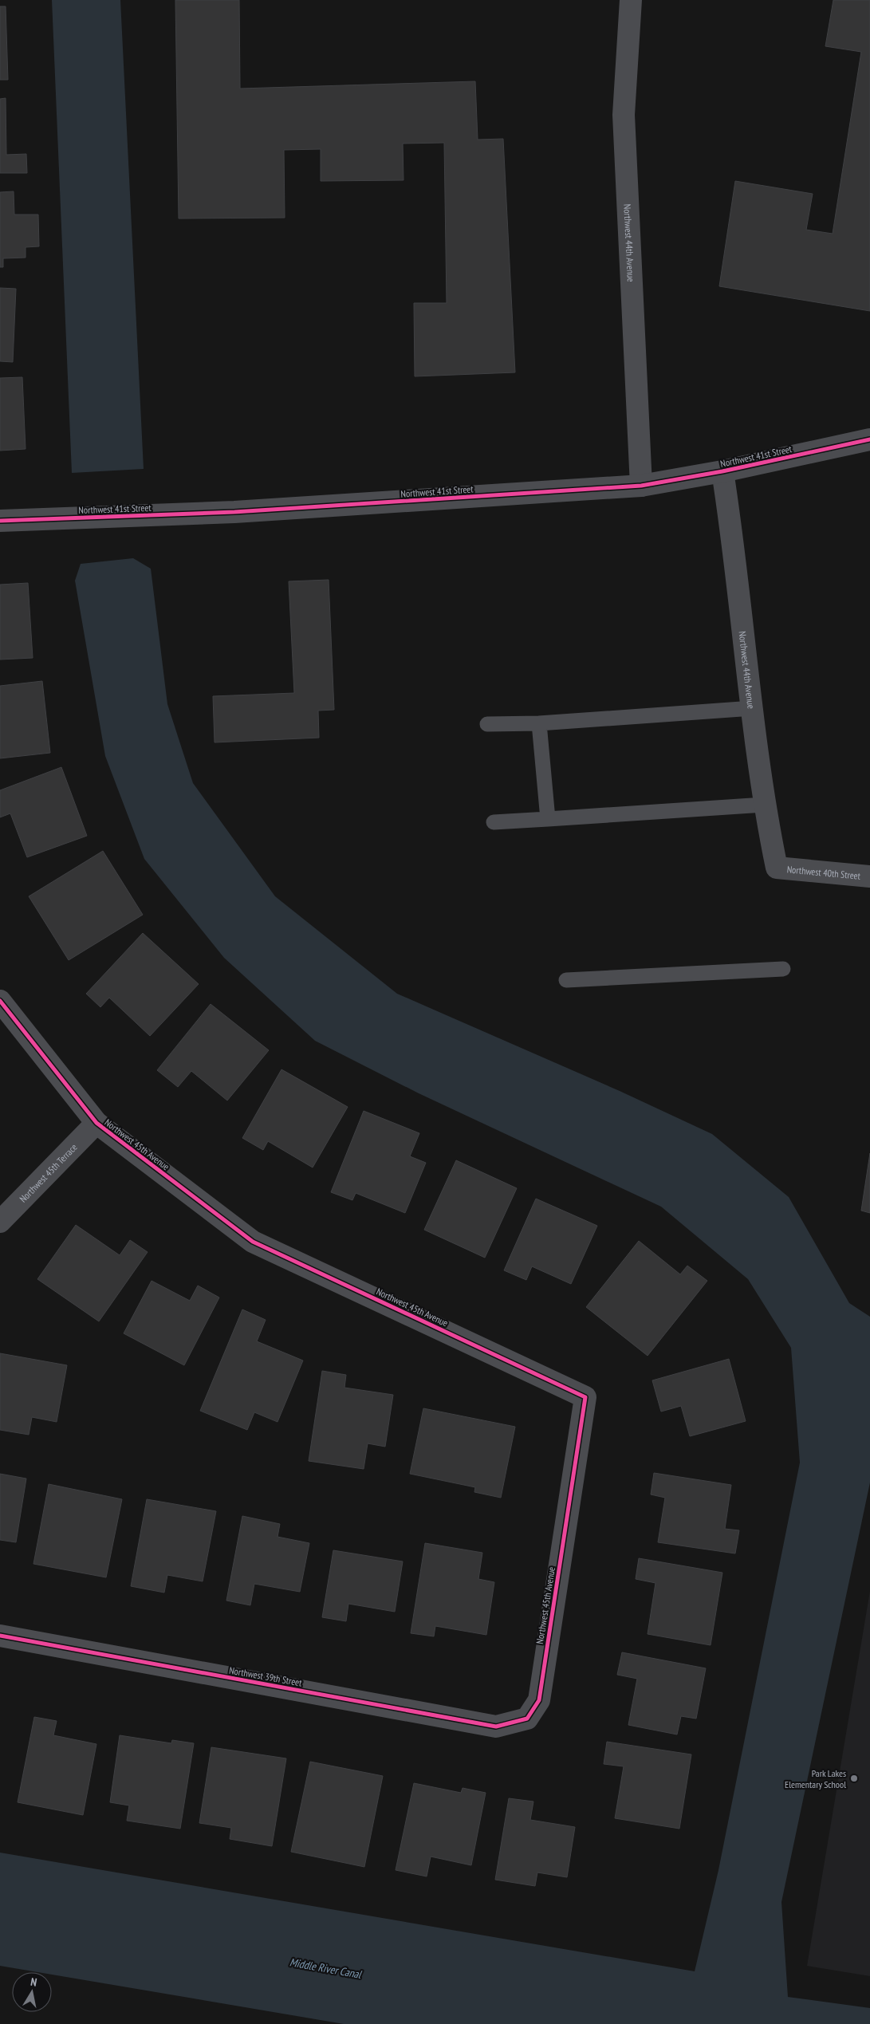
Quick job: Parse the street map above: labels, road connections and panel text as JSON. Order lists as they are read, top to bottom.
{
  "streets": {
    "street": [
      "Northwest 44th Avenue",
      "Northwest 41st Street",
      "Northwest 40th Street",
      "Northwest 45th Avenue",
      "Northwest 45th Terrace",
      "Northwest 39th Street"
    ]
  },
  "crossings": [
    ["Northwest 44th Avenue", "Northwest 41st Street"],
    ["Northwest 44th Avenue", "Northwest 40th Street"],
    ["Northwest 45th Avenue", "Northwest 45th Terrace"],
    ["Northwest 45th Avenue", "Northwest 39th Street"]
  ],
  "water": ["Middle River Canal"],
  "places": ["Park Lakes Elementary School"],
  "north": "top"
}
